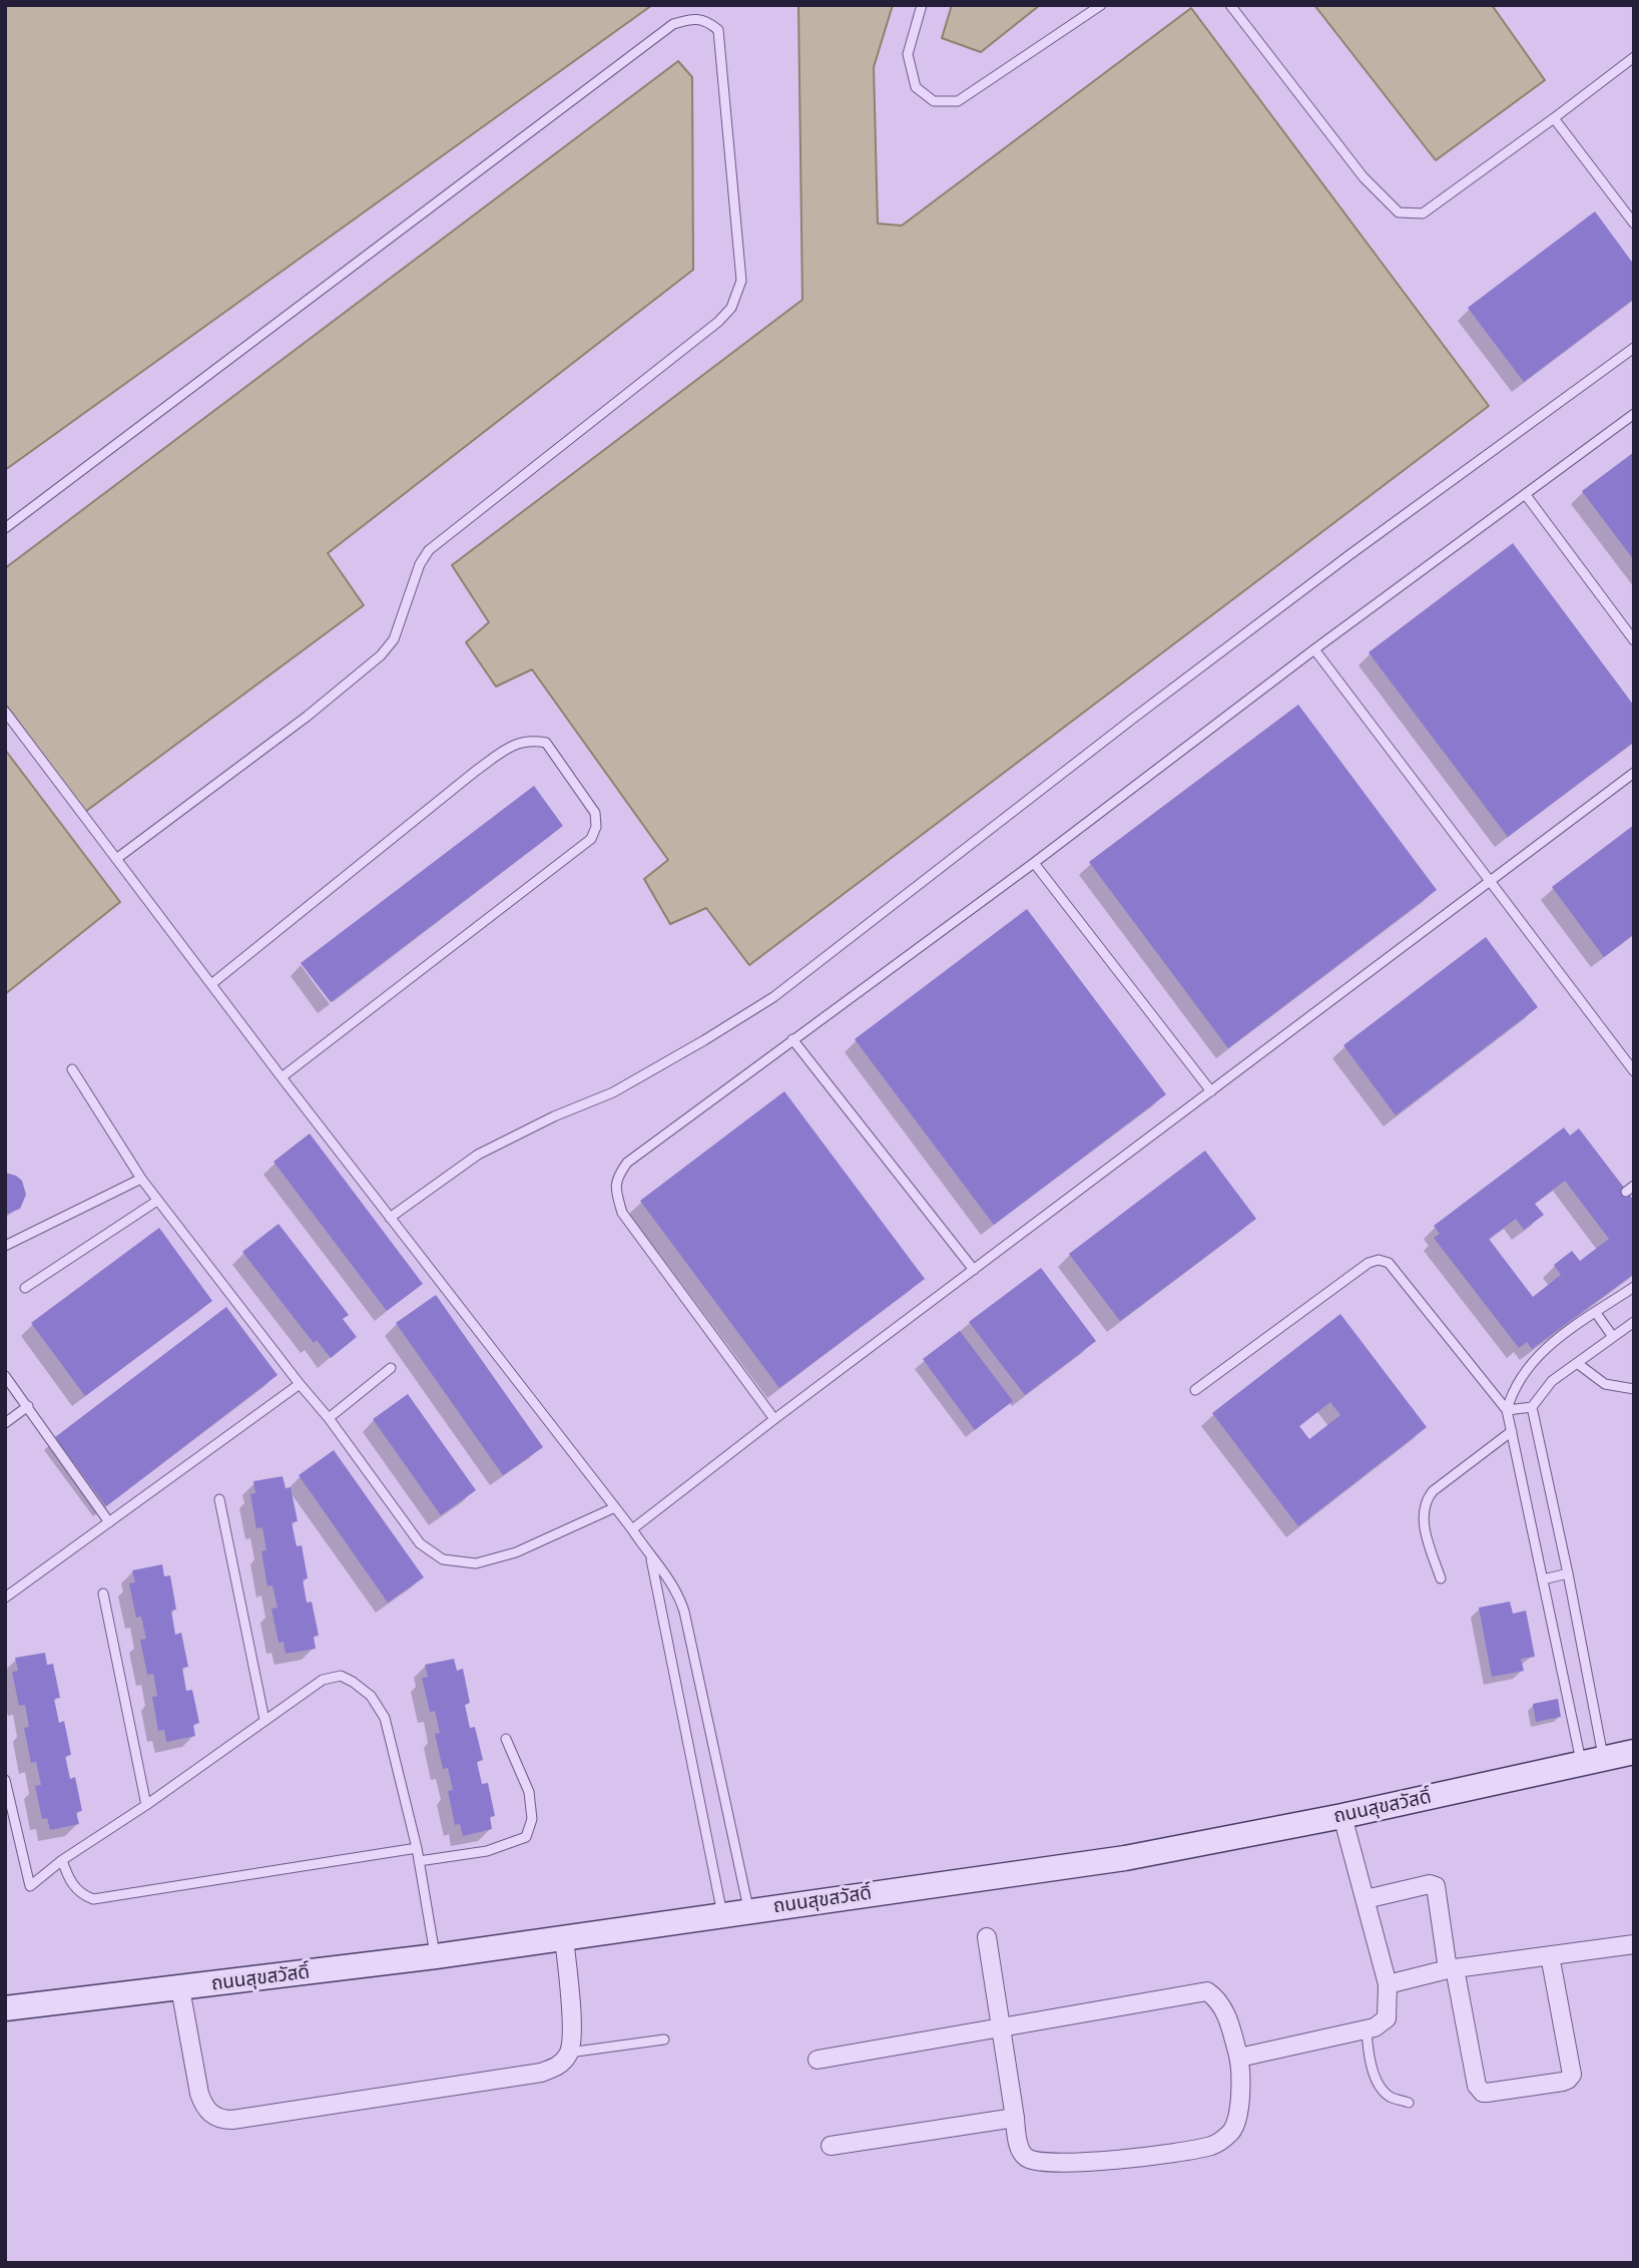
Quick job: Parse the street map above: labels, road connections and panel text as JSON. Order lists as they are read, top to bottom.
{
  "streets": {
    "main road": ["ถนนสุขสวัสดิ์"]
  }
}
